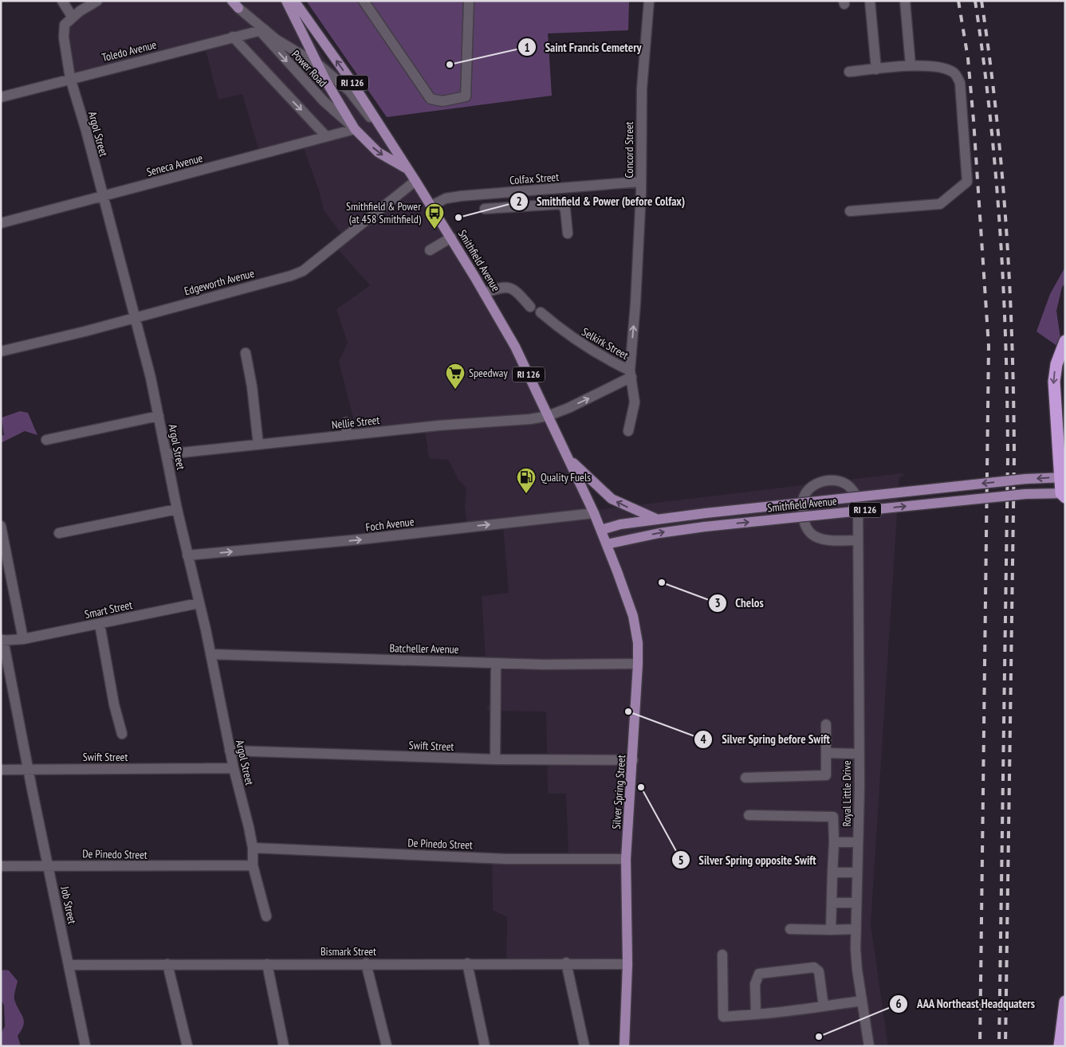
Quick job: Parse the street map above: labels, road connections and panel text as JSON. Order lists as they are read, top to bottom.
{
  "streets": {
    "main road": [
      "Power Road",
      "RI 126",
      "Smithfield Avenue",
      "Silver Spring Street"
    ],
    "street": [
      "Toledo Avenue",
      "Argol Street",
      "Concord Street",
      "Seneca Avenue",
      "Colfax Street",
      "Edgeworth Avenue",
      "Selkirk Street",
      "Nellie Street",
      "Foch Avenue",
      "Smart Street",
      "Batcheller Avenue",
      "Swift Street",
      "Royal Little Drive",
      "De Pinedo Street",
      "Job Street",
      "Bismark Street"
    ]
  },
  "crossings": [
    ["Toledo Avenue", "Power Road"],
    ["Toledo Avenue", "Argol Street"],
    ["Power Road", "Seneca Avenue"],
    ["Power Road", "Smithfield Avenue"],
    ["Argol Street", "Seneca Avenue"],
    ["Argol Street", "Edgeworth Avenue"],
    ["Argol Street", "Nellie Street"],
    ["Argol Street", "Foch Avenue"],
    ["Argol Street", "Smart Street"],
    ["Argol Street", "Batcheller Avenue"],
    ["Argol Street", "Swift Street"],
    ["Argol Street", "De Pinedo Street"],
    ["Concord Street", "Colfax Street"],
    ["Concord Street", "Selkirk Street"],
    ["Concord Street", "Nellie Street"],
    ["Colfax Street", "Smithfield Avenue"],
    ["Smithfield Avenue", "Edgeworth Avenue"],
    ["Smithfield Avenue", "Nellie Street"],
    ["Smithfield Avenue", "Foch Avenue"],
    ["Smithfield Avenue", "Silver Spring Street"],
    ["Selkirk Street", "Nellie Street"],
    ["Smart Street", "Job Street"],
    ["Batcheller Avenue", "Silver Spring Street"],
    ["Swift Street", "Silver Spring Street"],
    ["Swift Street", "Job Street"],
    ["Silver Spring Street", "De Pinedo Street"],
    ["Silver Spring Street", "Bismark Street"],
    ["De Pinedo Street", "Job Street"],
    ["Job Street", "Bismark Street"]
  ],
  "one_way": ["Concord Street", "Foch Avenue"],
  "places": {
    "other": [
      "Saint Francis Cemetery",
      "Smithfield & Power (before Colfax)",
      "Chelos",
      "Silver Spring before Swift",
      "Silver Spring opposite Swift",
      "AAA Northeast Headquaters"
    ],
    "bus stop": ["Smithfield & Power (at 458 Smithfield)"],
    "supermarket": ["Speedway"],
    "fuel station": ["Quality Fuels"]
  }
}
